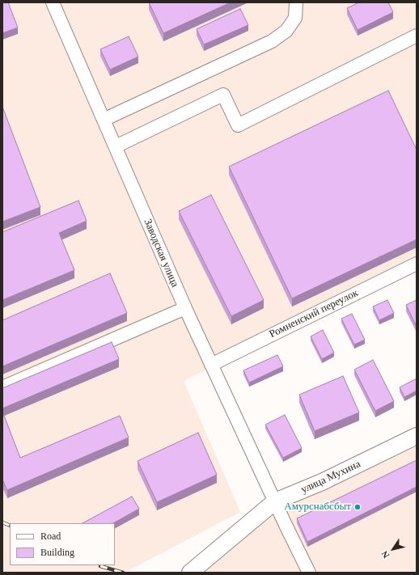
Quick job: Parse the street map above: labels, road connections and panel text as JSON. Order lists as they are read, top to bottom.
{
  "streets": {
    "main road": ["улица Мухина"],
    "street": ["Заводская улица", "Ромненский переулок"]
  },
  "crossings": [
    ["Заводская улица", "Ромненский переулок"],
    ["Заводская улица", "улица Мухина"]
  ],
  "places": ["Амурснабсбыт"],
  "legend": ["Road", "Building"],
  "north": "bottom left"
}
